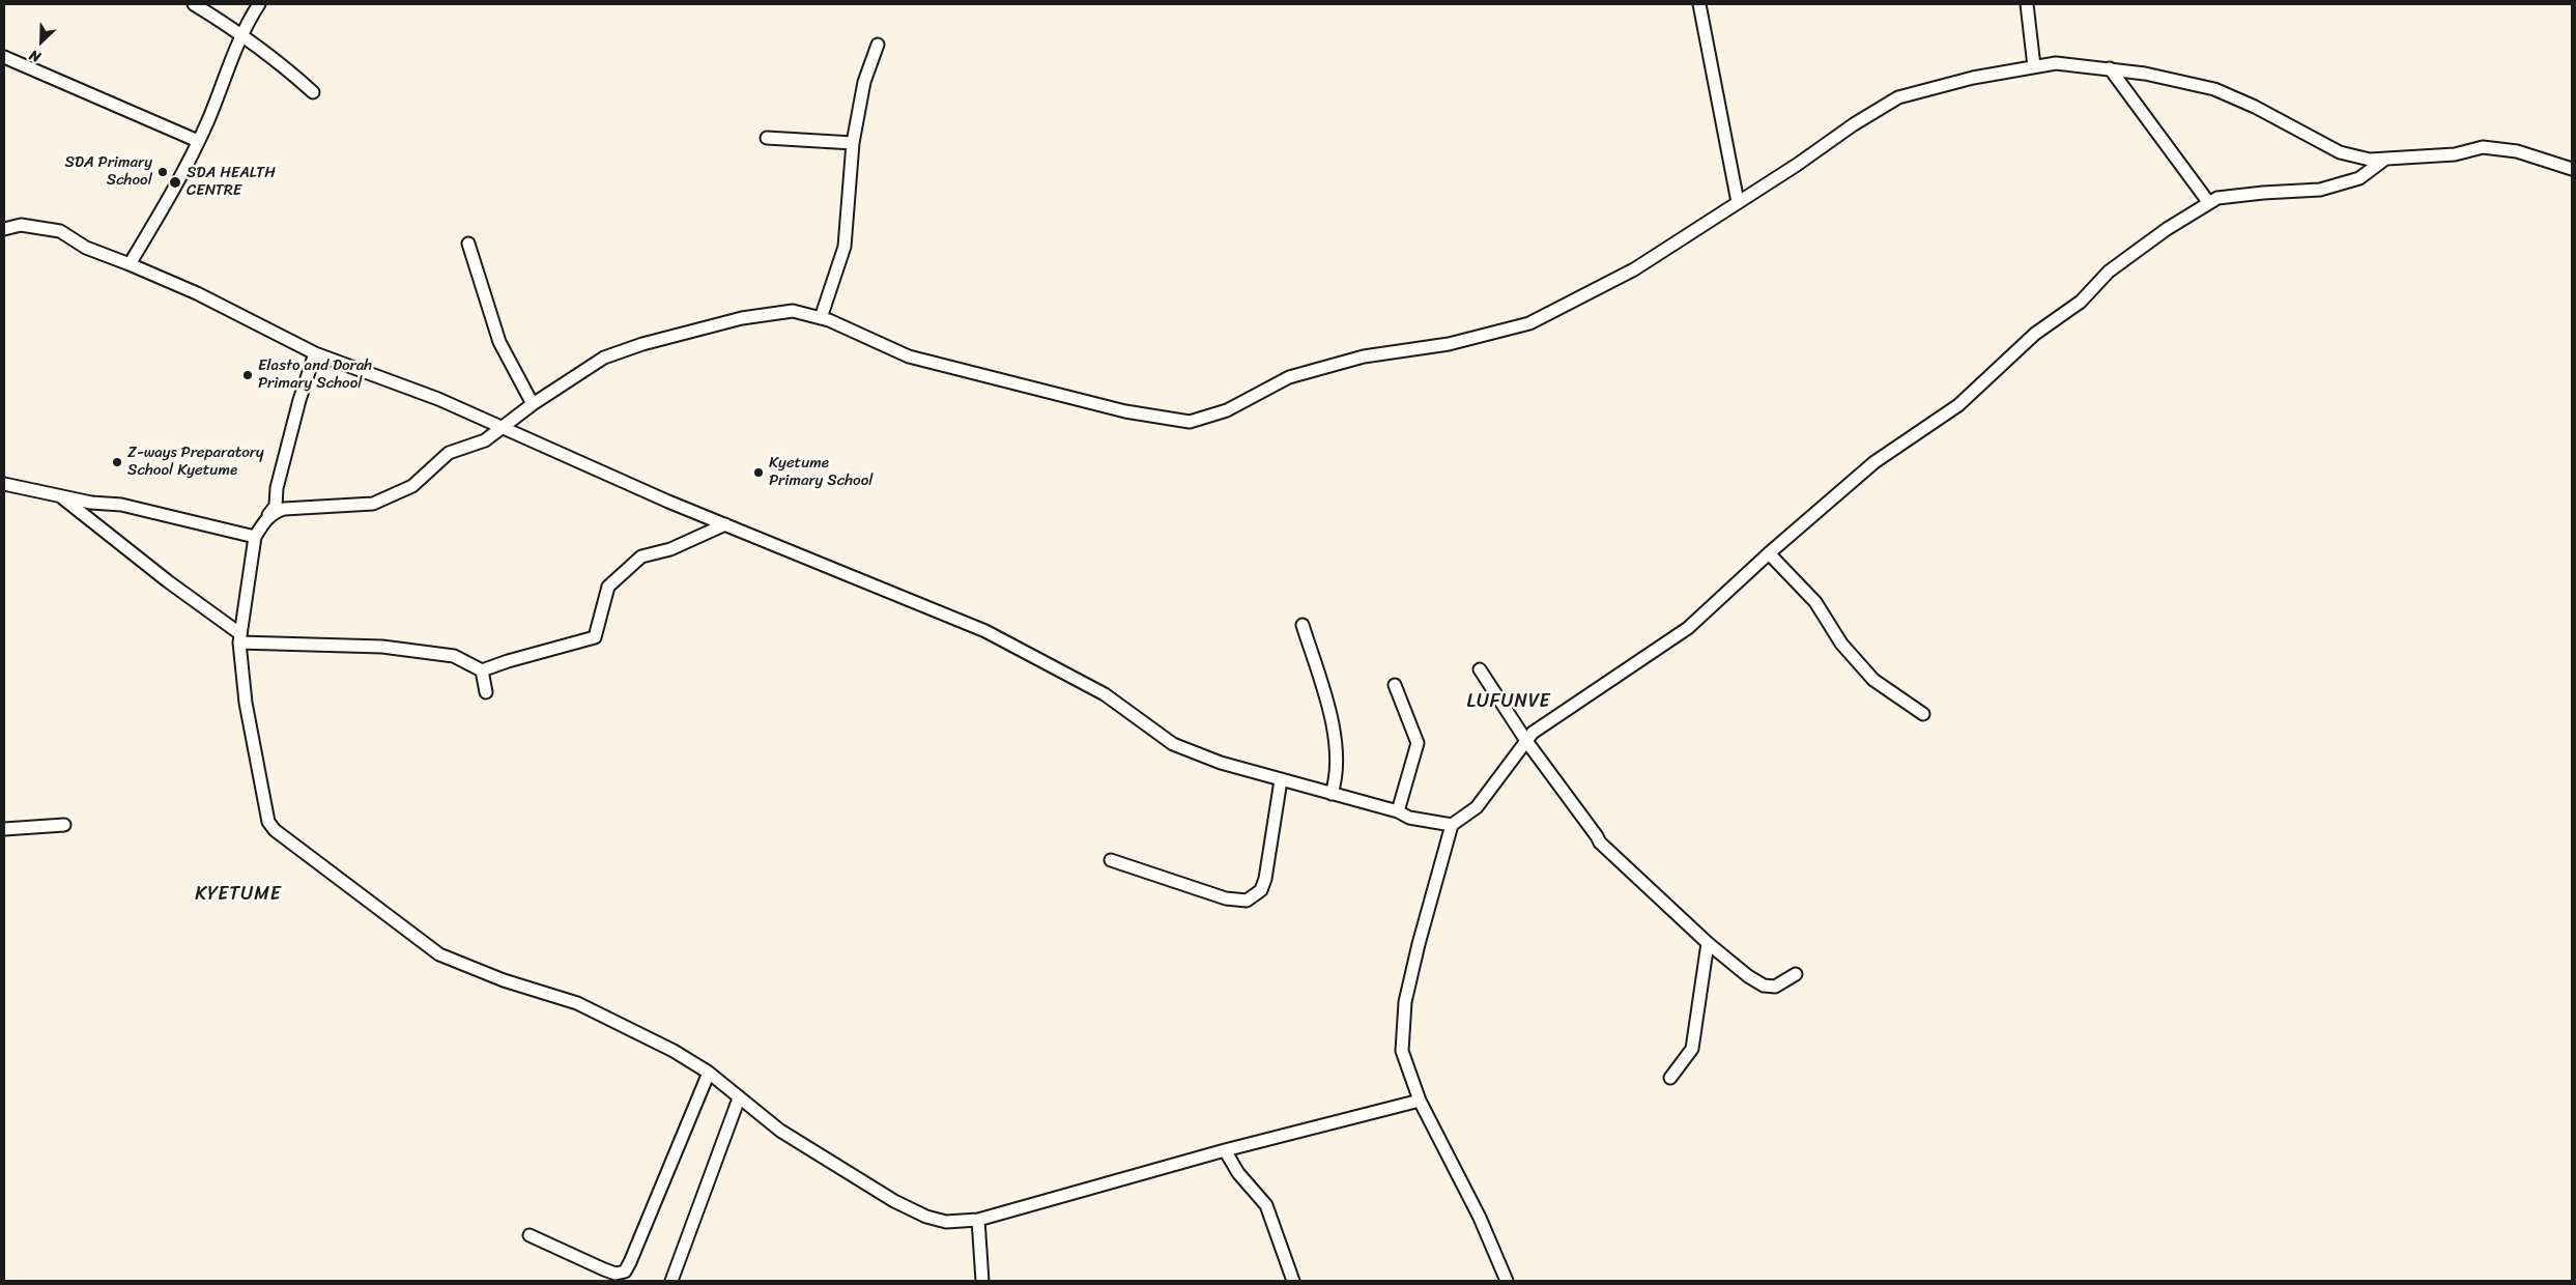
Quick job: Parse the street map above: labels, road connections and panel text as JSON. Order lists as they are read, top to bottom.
{
  "districts": ["LUFUNVE", "KYETUME"],
  "places": [
    "SDA Primary School",
    "SDA HEALTH CENTRE",
    "Elasto and Dorah Primary School",
    "Z-ways Preparatory School Kyetume",
    "Kyetume Primary School"
  ],
  "north": "bottom left"
}
